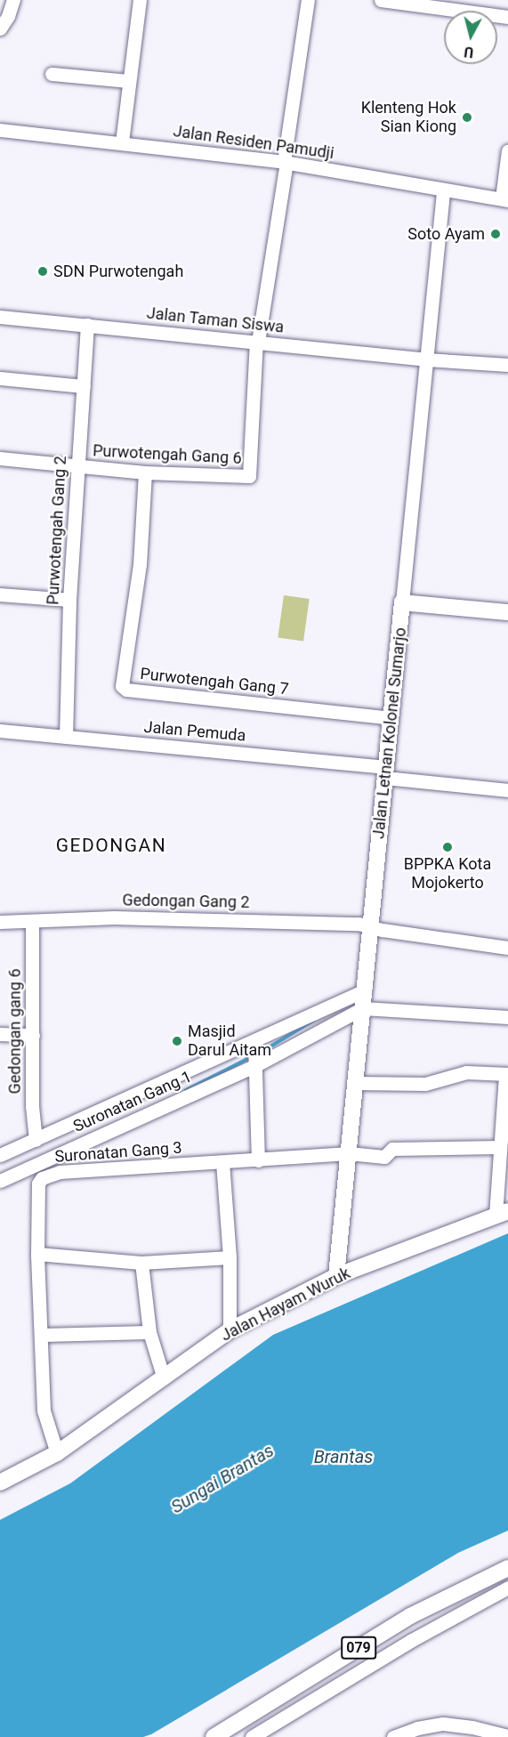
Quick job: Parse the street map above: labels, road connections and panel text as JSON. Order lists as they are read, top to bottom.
{
  "streets": {
    "main road": ["Jalan Letnan Kolonel Sumarjo", "Jalan Hayam Wuruk", "079"],
    "street": [
      "Jalan Residen Pamudji",
      "Jalan Taman Siswa",
      "Purwotengah Gang 6",
      "Purwotengah Gang 2",
      "Purwotengah Gang 7",
      "Jalan Pemuda",
      "Gedongan Gang 2",
      "Gedongan gang 6",
      "Suronatan Gang 1",
      "Suronatan Gang 3"
    ]
  },
  "crossings": [
    ["Jalan Residen Pamudji", "Jalan Letnan Kolonel Sumarjo"],
    ["Jalan Taman Siswa", "Purwotengah Gang 6"],
    ["Jalan Taman Siswa", "Purwotengah Gang 2"],
    ["Jalan Taman Siswa", "Jalan Letnan Kolonel Sumarjo"],
    ["Purwotengah Gang 6", "Purwotengah Gang 2"],
    ["Purwotengah Gang 6", "Purwotengah Gang 7"],
    ["Purwotengah Gang 2", "Jalan Pemuda"],
    ["Purwotengah Gang 7", "Jalan Letnan Kolonel Sumarjo"],
    ["Jalan Pemuda", "Jalan Letnan Kolonel Sumarjo"],
    ["Jalan Letnan Kolonel Sumarjo", "Gedongan Gang 2"],
    ["Jalan Letnan Kolonel Sumarjo", "Suronatan Gang 1"],
    ["Jalan Letnan Kolonel Sumarjo", "Suronatan Gang 3"],
    ["Jalan Letnan Kolonel Sumarjo", "Jalan Hayam Wuruk"],
    ["Gedongan Gang 2", "Gedongan gang 6"],
    ["Suronatan Gang 3", "Jalan Hayam Wuruk"]
  ],
  "districts": ["GEDONGAN"],
  "water": ["Brantas", "Sungai Brantas"],
  "places": [
    "Klenteng Hok Sian Kiong",
    "Soto Ayam",
    "SDN Purwotengah",
    "BPPKA Kota Mojokerto",
    "Masjid Darul Aitam"
  ],
  "north": "bottom"
}
